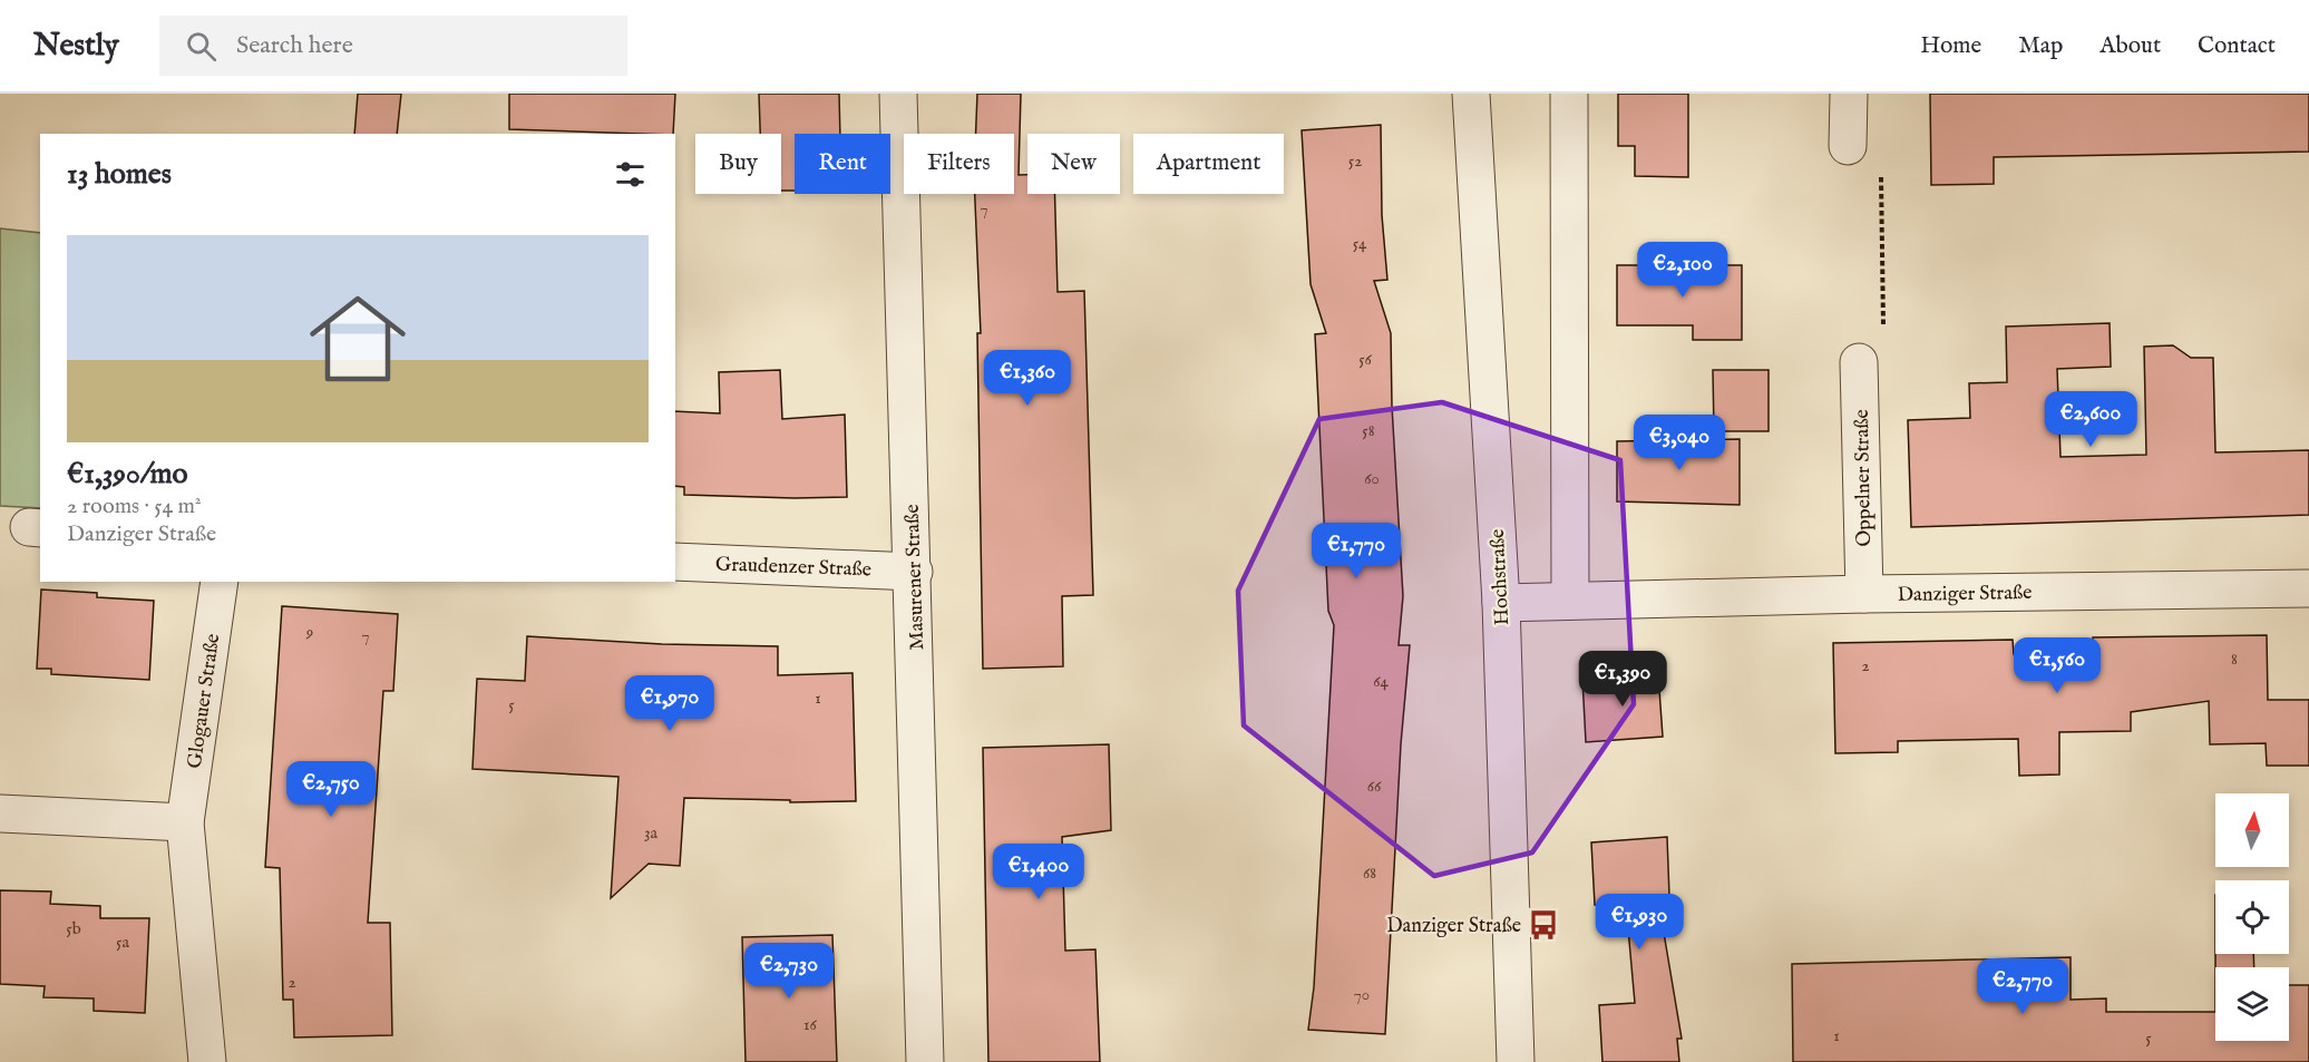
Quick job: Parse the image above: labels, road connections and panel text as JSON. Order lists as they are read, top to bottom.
{
  "streets": {
    "street": [
      "Oppelner Straße",
      "Graudenzer Straße",
      "Masurener Straße",
      "Hochstraße",
      "Danziger Straße",
      "Glogauer Straße"
    ]
  },
  "crossings": [
    ["Oppelner Straße", "Danziger Straße"],
    ["Graudenzer Straße", "Masurener Straße"],
    ["Hochstraße", "Danziger Straße"]
  ],
  "places": {
    "bus stop": ["Danziger Straße"]
  },
  "house_numbers": [
    "52",
    "7",
    "54",
    "56",
    "58",
    "60",
    "9",
    "7",
    "8",
    "2",
    "64",
    "1",
    "5",
    "66",
    "3a",
    "68",
    "5b",
    "5a",
    "2",
    "70",
    "16",
    "1",
    "5"
  ],
  "north": "top",
  "page": {
    "header": "Nestly",
    "search": "Search here",
    "nav": [
      "Home",
      "Map",
      "About",
      "Contact"
    ],
    "chip": [
      "Buy",
      "Rent",
      "Filters",
      "New",
      "Apartment"
    ],
    "heading": "13 homes",
    "list": [
      {
        "name": "€1,390/mo",
        "note": "2 rooms · 54 m² · Danziger Straße"
      }
    ],
    "price": [
      "€2,100",
      "€1,360",
      "€2,600",
      "€3,040",
      "€1,770",
      "€1,560",
      "€1,390",
      "€1,970",
      "€2,750",
      "€1,400",
      "€1,930",
      "€2,730",
      "€2,770"
    ]
  }
}
